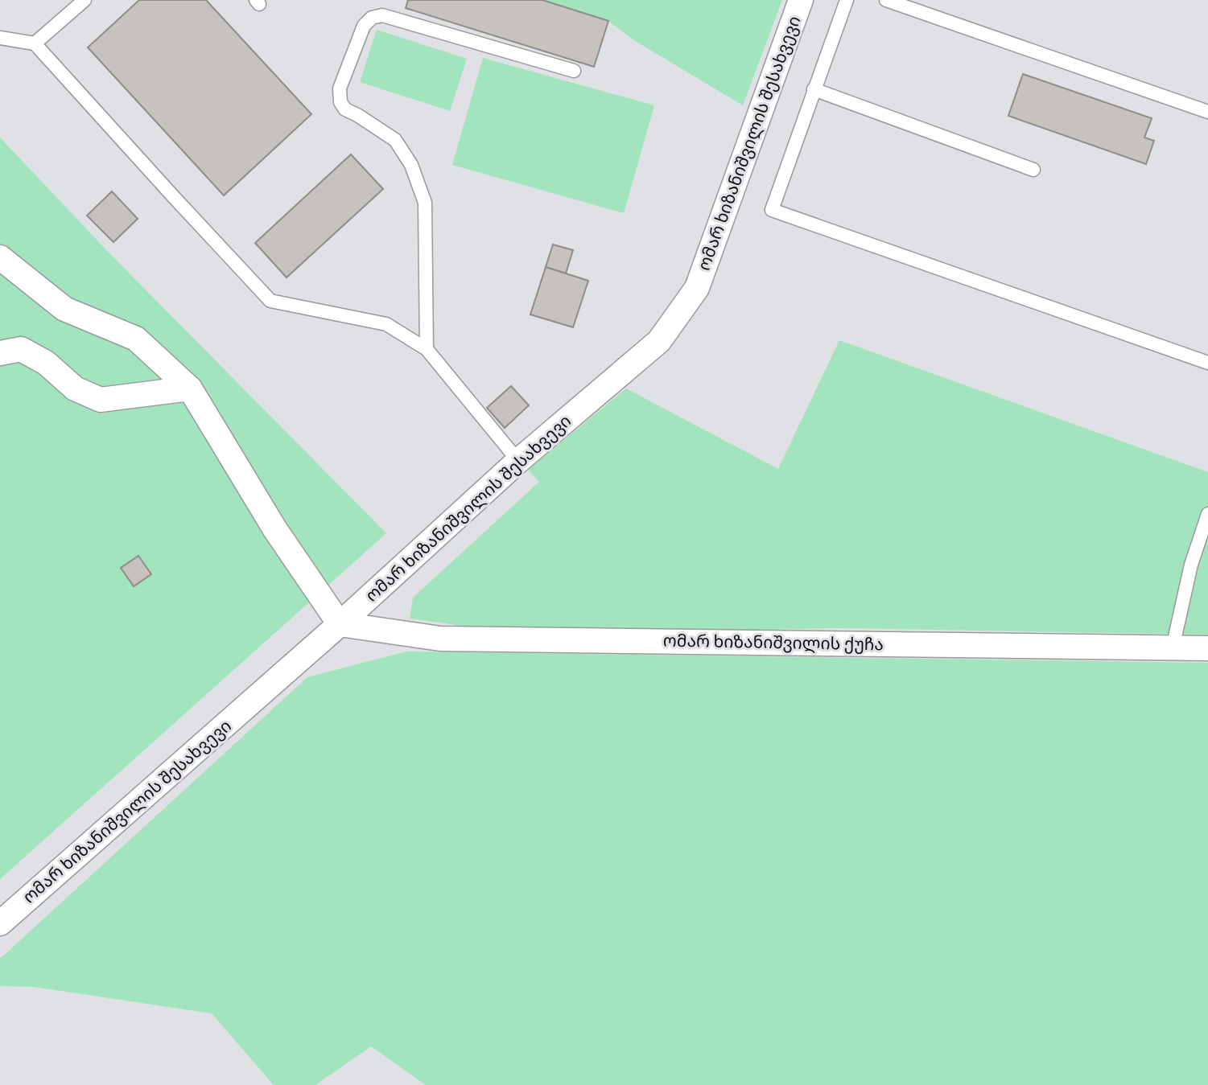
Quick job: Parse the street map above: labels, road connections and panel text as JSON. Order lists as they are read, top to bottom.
{
  "streets": {
    "street": ["ომარ ხიზანიშვილის შესახვევი", "ომარ ხიზანიშვილის ქუჩა"]
  },
  "crossings": [
    ["ომარ ხიზანიშვილის შესახვევი", "ომარ ხიზანიშვილის ქუჩა"]
  ]
}
